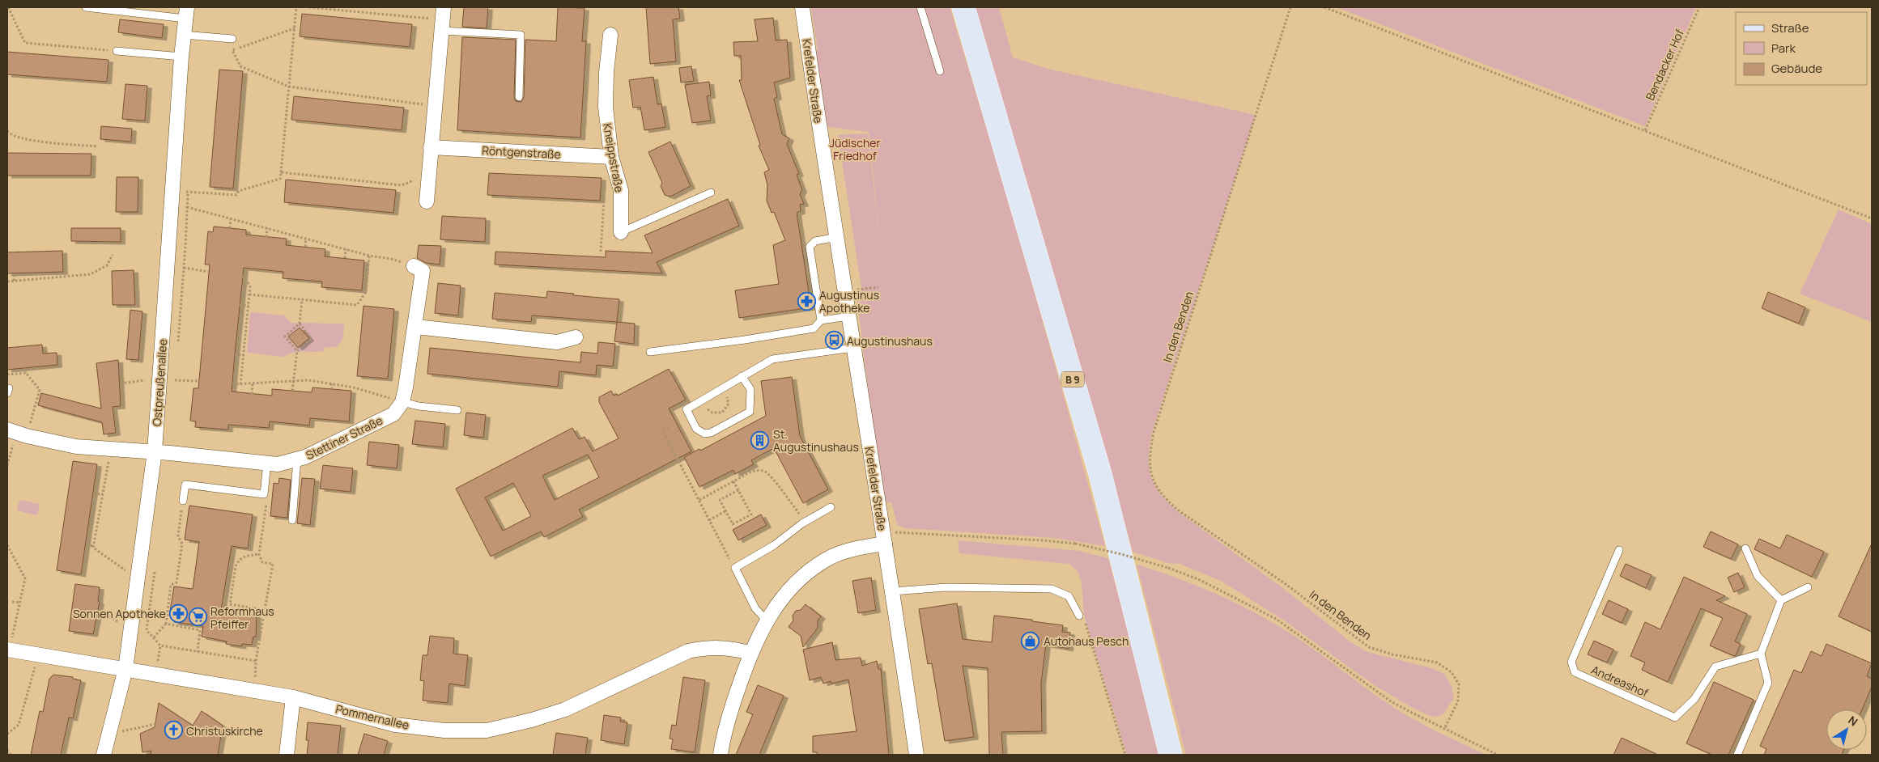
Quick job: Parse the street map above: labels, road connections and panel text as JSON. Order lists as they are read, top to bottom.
{
  "streets": {
    "main road": ["B 9"],
    "street": [
      "Krefelder Straße",
      "Röntgenstraße",
      "Kneippstraße",
      "Ostpreußenallee",
      "Stettiner Straße",
      "Pommernallee"
    ],
    "lane": ["Andreashof"],
    "path": ["Bendacker Hof", "In den Benden"]
  },
  "crossings": [
    ["Röntgenstraße", "Kneippstraße"],
    ["Ostpreußenallee", "Stettiner Straße"],
    ["Ostpreußenallee", "Pommernallee"]
  ],
  "parks": ["Jüdischer Friedhof"],
  "places": {
    "pharmacy": ["Augustinus Apotheke", "Sonnen Apotheke"],
    "bus stop": ["Augustinushaus"],
    "building": ["St. Augustinushaus"],
    "supermarket": ["Reformhaus Pfeiffer"],
    "shop": ["Autohaus Pesch"],
    "church": ["Christuskirche"]
  },
  "legend": ["Straße", "Park", "Gebäude"],
  "north": "top right"
}
